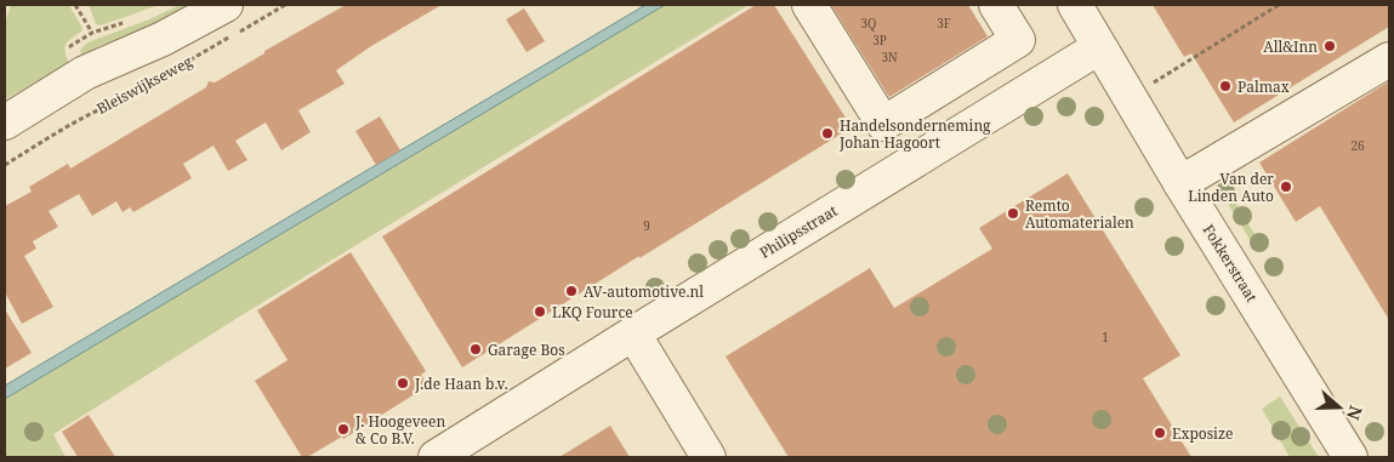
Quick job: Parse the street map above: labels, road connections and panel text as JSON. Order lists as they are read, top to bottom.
{
  "streets": {
    "street": ["Philipsstraat", "Fokkerstraat"],
    "path": ["Bleiswijkseweg"]
  },
  "crossings": [
    ["Philipsstraat", "Fokkerstraat"]
  ],
  "places": [
    "All&Inn",
    "Palmax",
    "Handelsonderneming Johan Hagoort",
    "Van der Linden Auto",
    "Remto Automaterialen",
    "AV-automotive.nl",
    "LKQ Fource",
    "Garage Bos",
    "J.de Haan b.v.",
    "J. Hoogeveen & Co B.V.",
    "Exposize"
  ],
  "house_numbers": [
    "3Q",
    "3F",
    "3P",
    "3N",
    "26",
    "9",
    "1"
  ],
  "north": "right"
}
